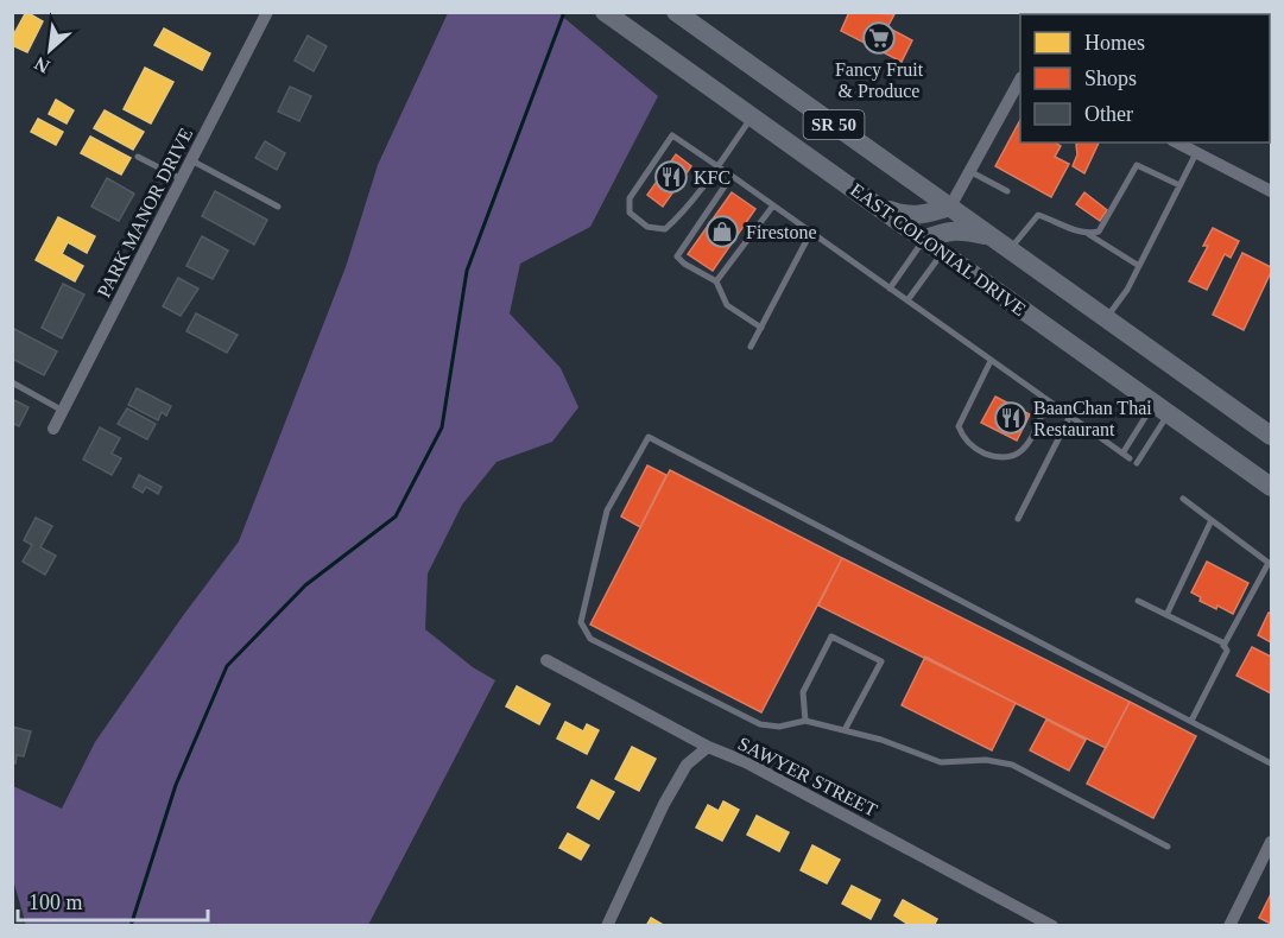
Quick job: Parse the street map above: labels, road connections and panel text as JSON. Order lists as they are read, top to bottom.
{
  "streets": {
    "highway": ["SR 50", "EAST COLONIAL DRIVE"],
    "street": ["PARK MANOR DRIVE", "SAWYER STREET"]
  },
  "places": {
    "supermarket": ["Fancy Fruit & Produce"],
    "restaurant": ["KFC", "BaanChan Thai Restaurant"],
    "shop": ["Firestone"]
  },
  "legend": ["Homes", "Shops", "Other"],
  "scale_bar": "100 m",
  "north": "bottom left"
}
